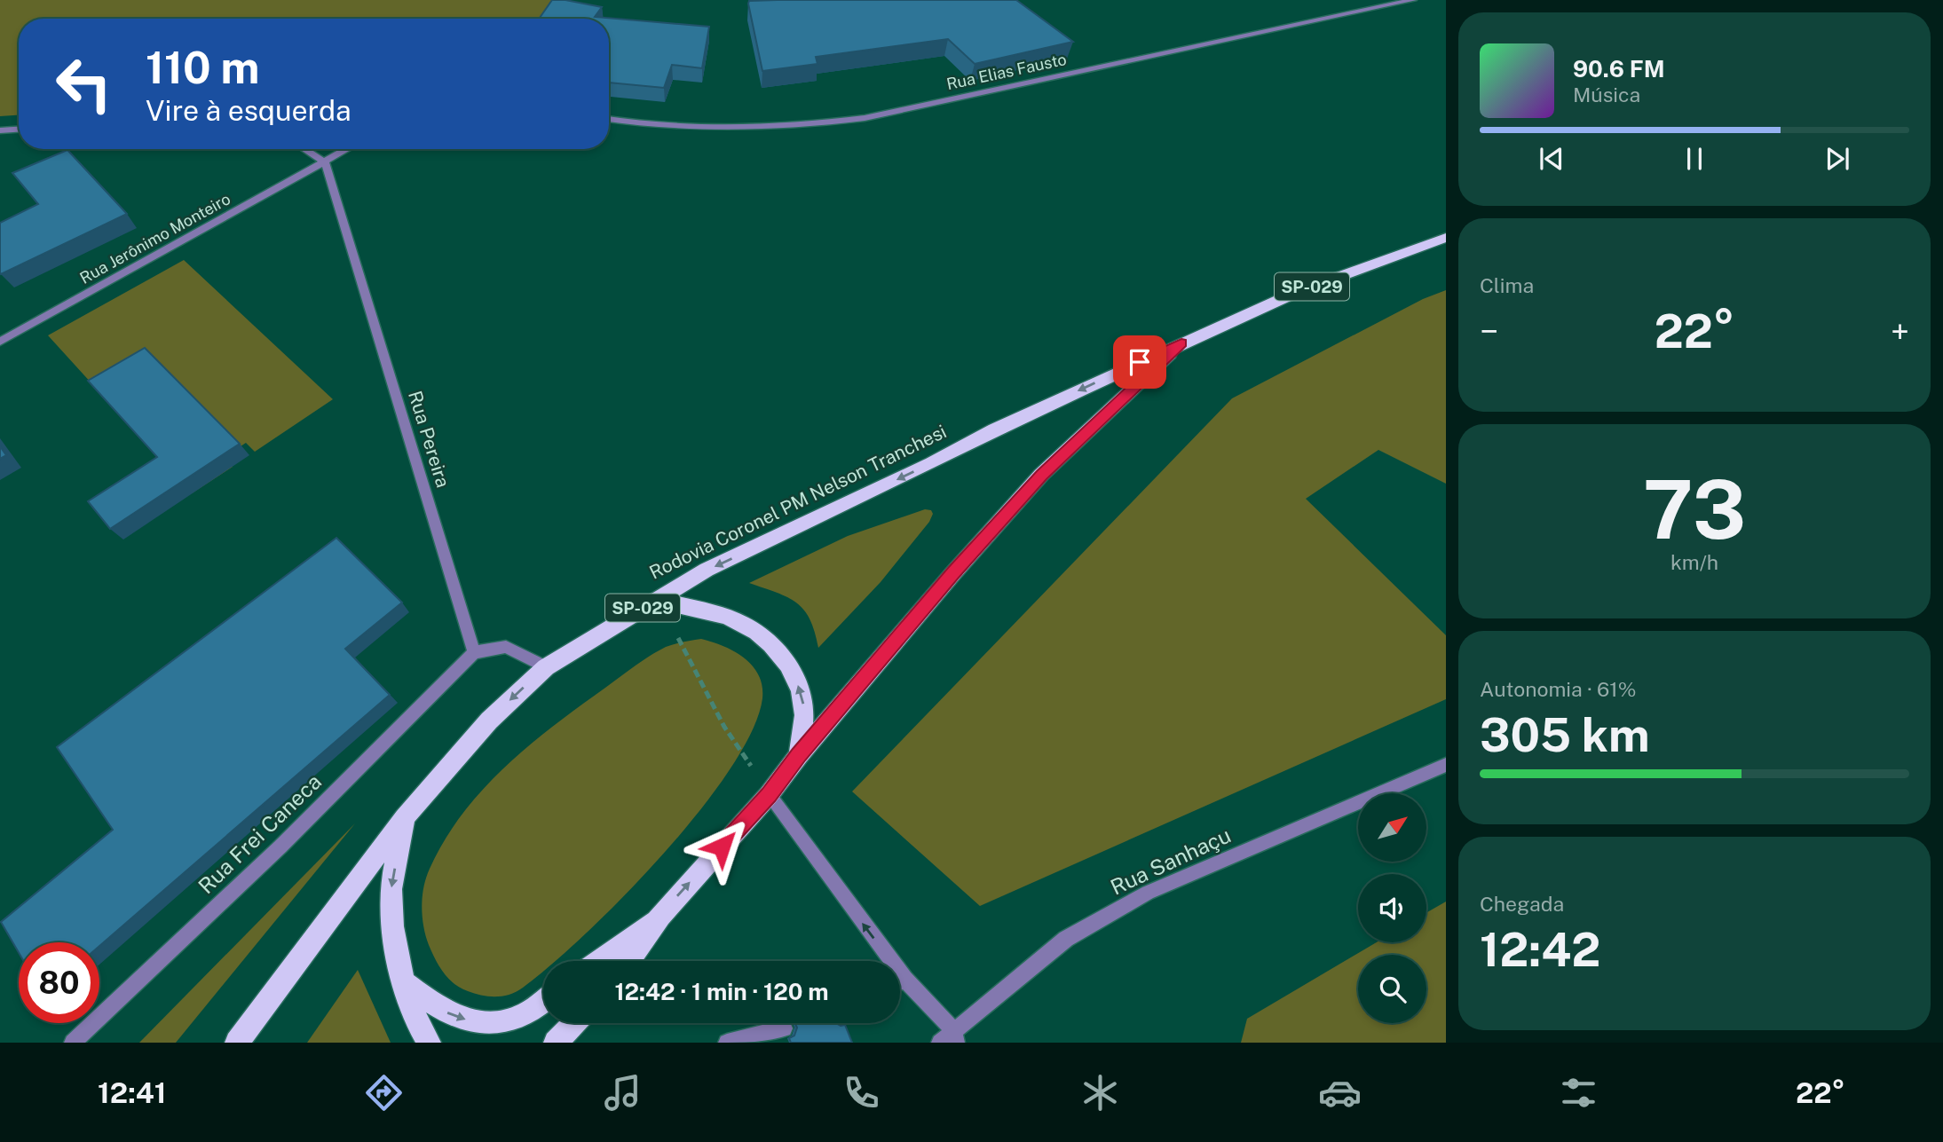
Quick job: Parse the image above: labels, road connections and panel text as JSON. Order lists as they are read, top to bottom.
{
  "streets": {
    "highway": ["SP-029", "Rodovia Coronel PM Nelson Tranchesi"],
    "street": [
      "Rua Elias Fausto",
      "Rua Jerônimo Monteiro",
      "Rua Pereira",
      "Rua Frei Caneca",
      "Rua Sanhaçu"
    ]
  },
  "crossings": [
    ["Rua Jerônimo Monteiro", "Rua Pereira"],
    ["SP-029", "Rodovia Coronel PM Nelson Tranchesi"],
    ["Rua Pereira", "Rua Frei Caneca"]
  ],
  "north": "top right",
  "page": {
    "turn": ["110 m", "Vire à esquerda"],
    "song": ["90.6 FM", "Música"],
    "tile": [
      "Clima",
      ["73", "km/h"],
      ["Autonomia · 61%", "305 km"],
      ["Chegada", "12:42"]
    ],
    "heat": ["−", "22°", "+"],
    "limit": "80",
    "trip": "12:42 · 1 min · 120 m",
    "tabs": ["12:41", "22°"]
  }
}
